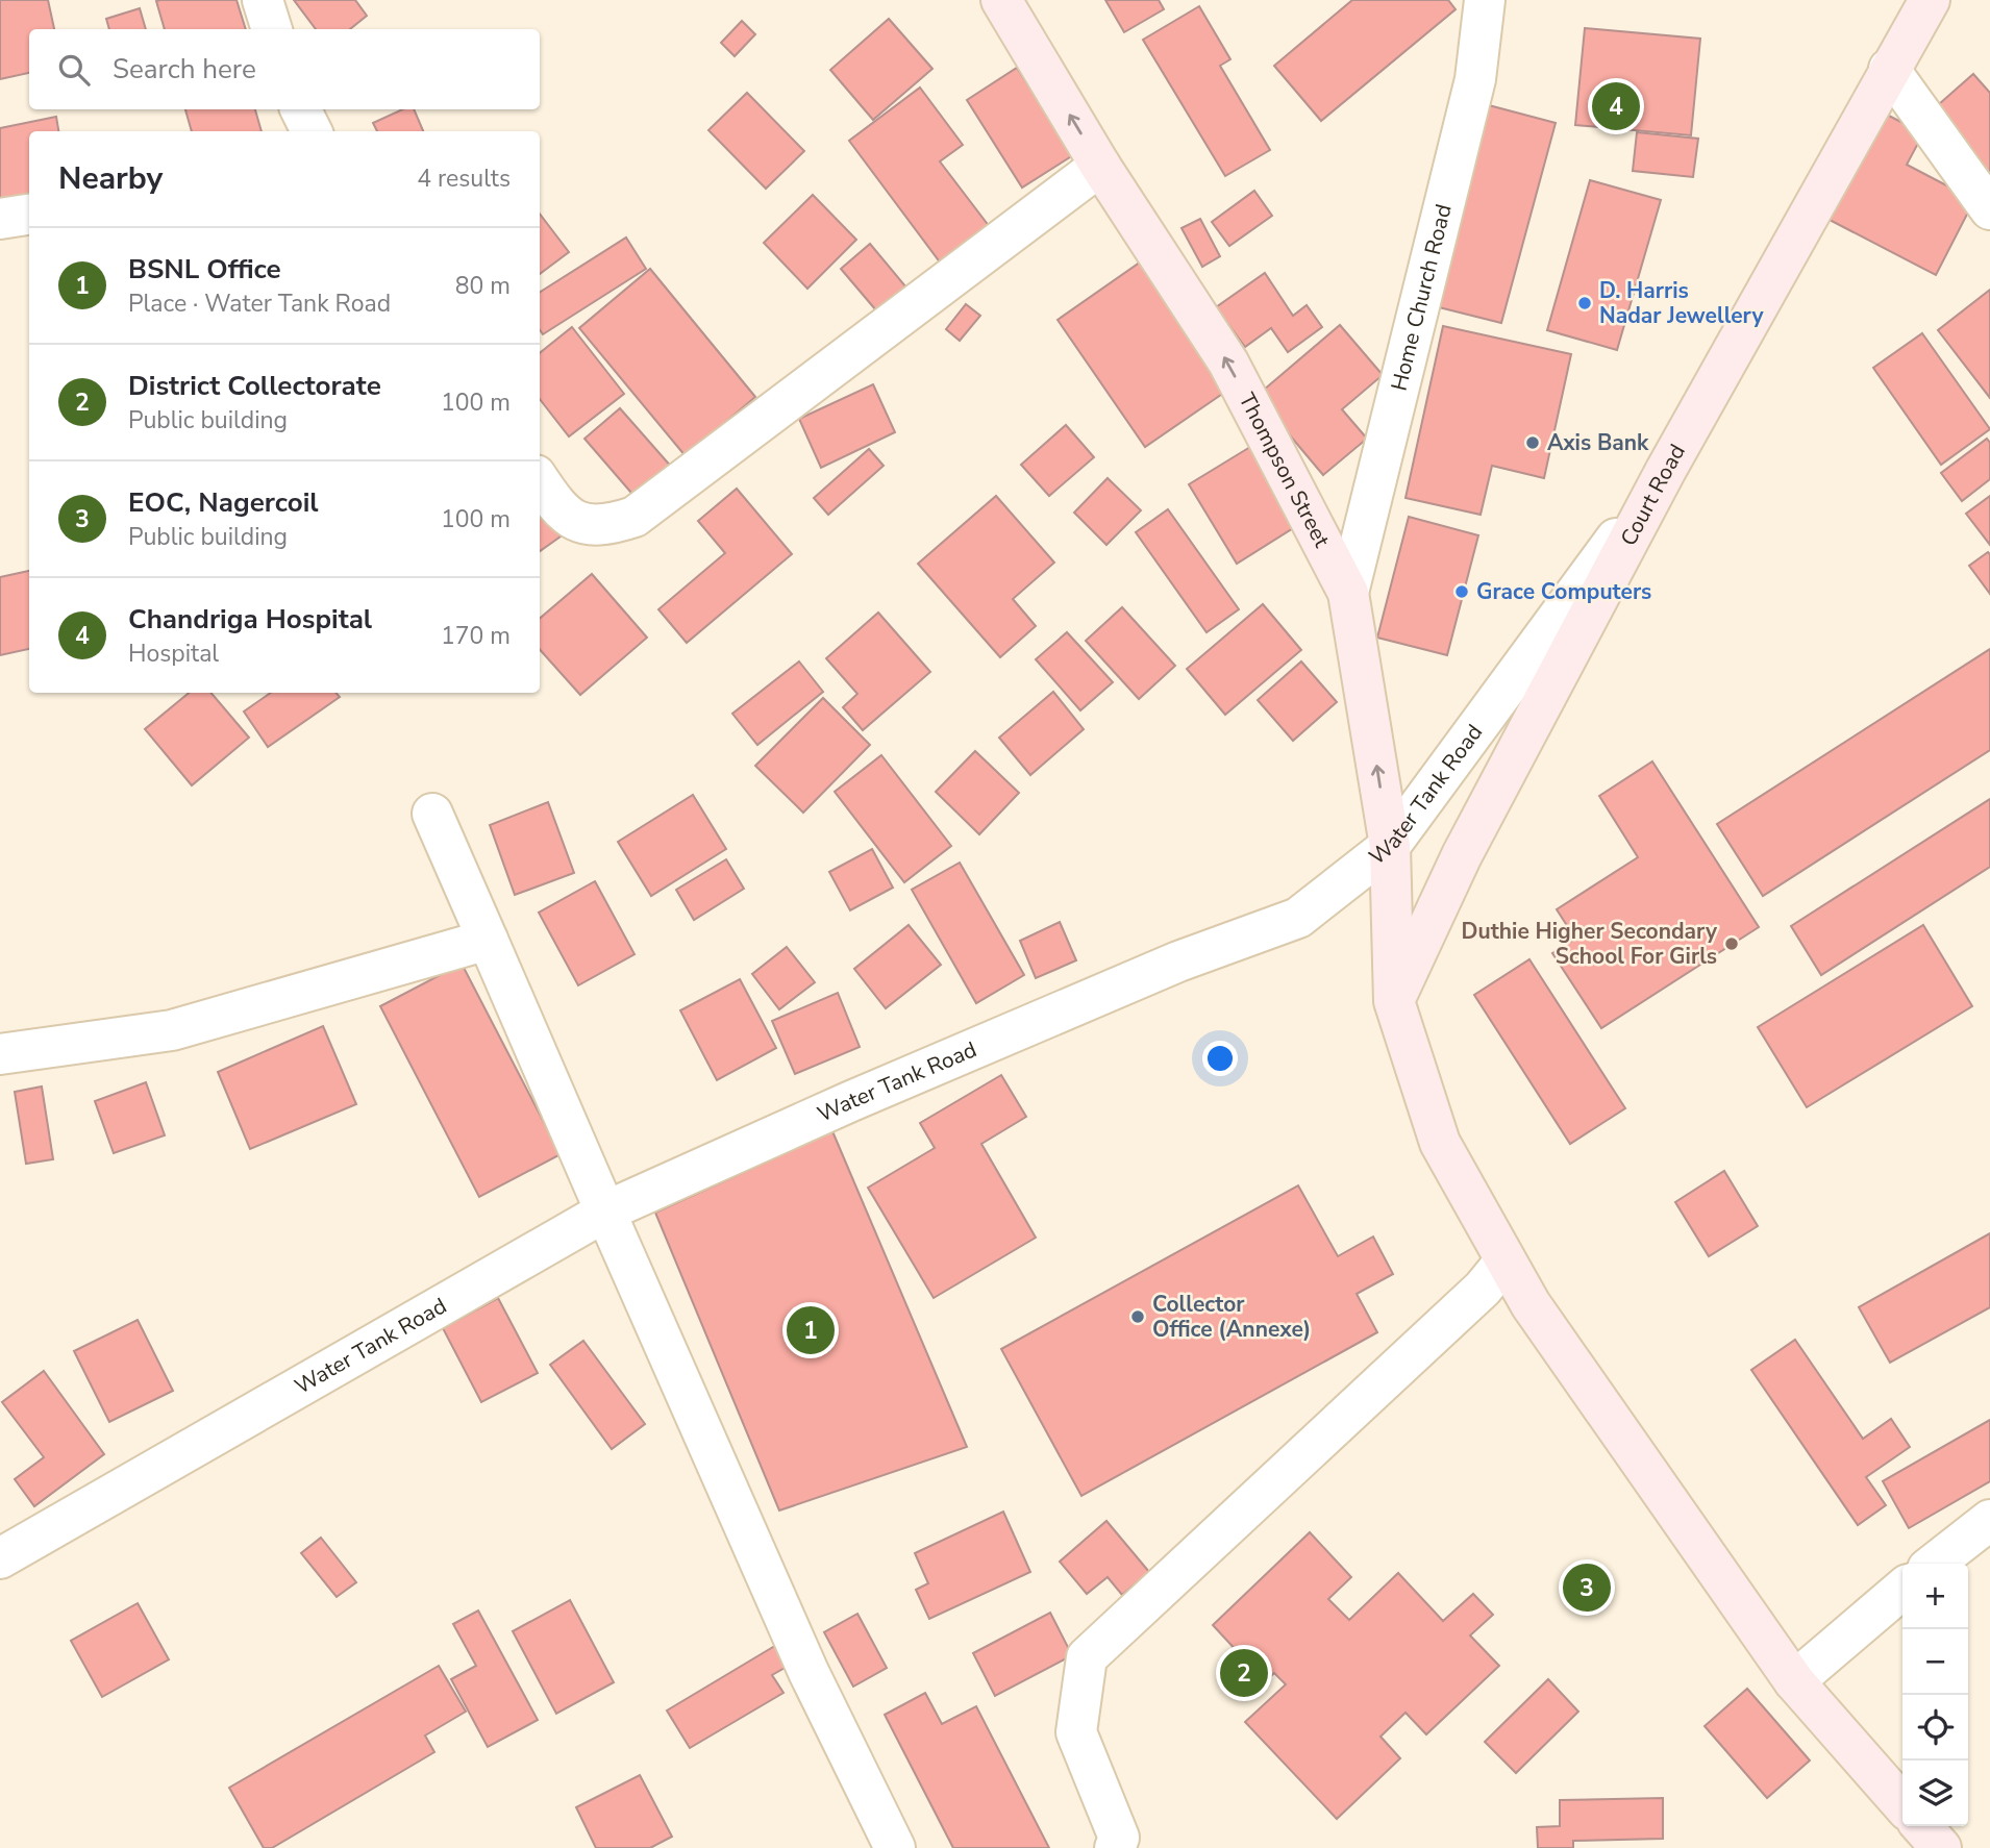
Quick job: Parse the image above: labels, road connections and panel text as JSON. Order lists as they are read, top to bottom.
{
  "streets": {
    "main road": ["Thompson Street", "Court Road"],
    "street": ["Home Church Road", "Water Tank Road"]
  },
  "crossings": [
    ["Home Church Road", "Thompson Street"],
    ["Thompson Street", "Court Road"],
    ["Thompson Street", "Water Tank Road"],
    ["Court Road", "Water Tank Road"]
  ],
  "one_way": ["Thompson Street"],
  "places": [
    "D. Harris Nadar Jewellery",
    "Axis Bank",
    "Grace Computers",
    "Duthie Higher Secondary School For Girls",
    "Collector Office (Annexe)"
  ],
  "page": {
    "search": "Search here",
    "pins": [
      "4",
      "1",
      "3",
      "2"
    ],
    "heading": ["Nearby", "4 results"],
    "list": [
      {
        "mark": "1",
        "name": "BSNL Office",
        "note": "Place · Water Tank Road",
        "value": "80 m"
      },
      {
        "mark": "2",
        "name": "District Collectorate",
        "note": "Public building",
        "value": "100 m"
      },
      {
        "mark": "3",
        "name": "EOC, Nagercoil",
        "note": "Public building",
        "value": "100 m"
      },
      {
        "mark": "4",
        "name": "Chandriga Hospital",
        "note": "Hospital",
        "value": "170 m"
      }
    ],
    "map_buttons": ["+", "−"]
  }
}
